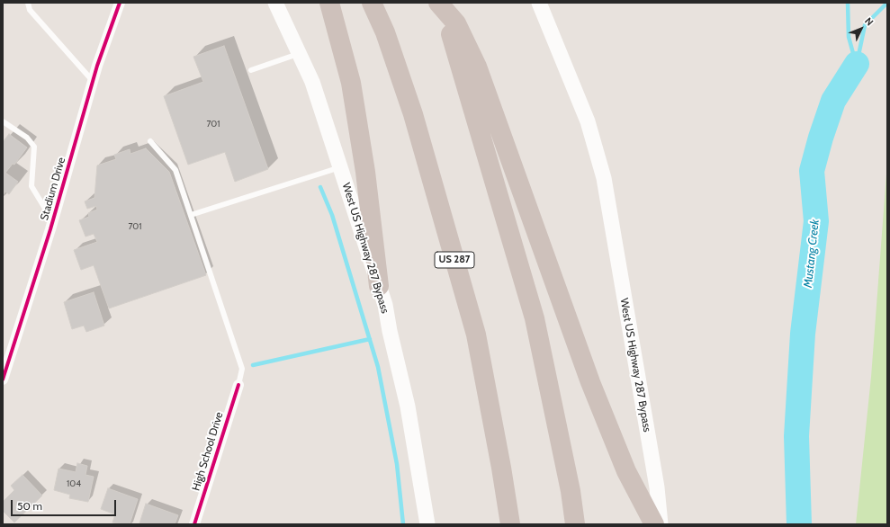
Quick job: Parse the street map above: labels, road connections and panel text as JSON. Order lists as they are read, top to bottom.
{
  "streets": {
    "highway": ["US 287"],
    "main road": ["West US Highway 287 Bypass"],
    "street": ["Stadium Drive", "High School Drive"]
  },
  "water": ["Mustang Creek"],
  "house_numbers": ["701", "701", "104"],
  "scale_bar": "50 m",
  "north": "top right"
}
